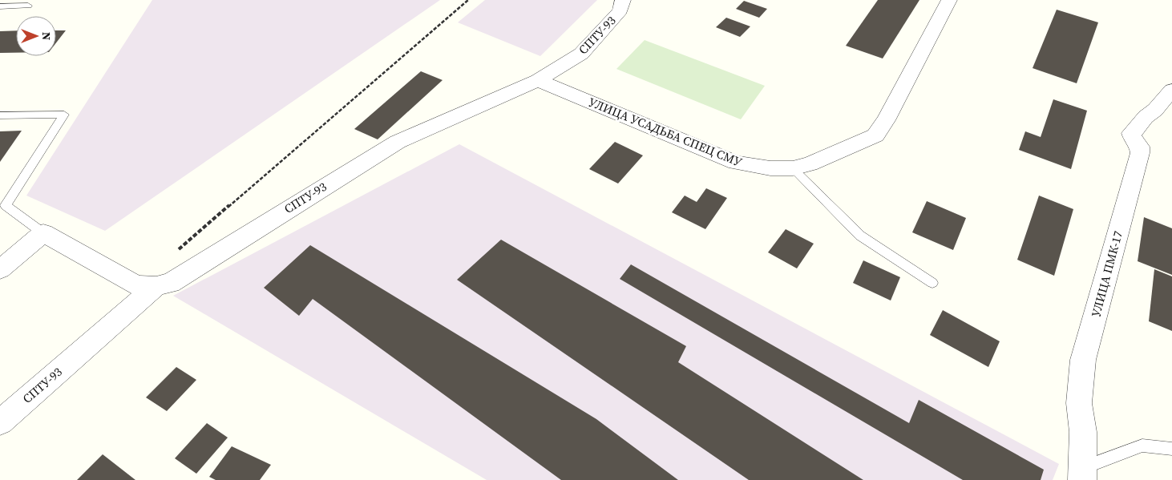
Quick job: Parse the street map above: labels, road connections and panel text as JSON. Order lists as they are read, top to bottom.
{
  "streets": {
    "street": ["СПТУ-93", "УЛИЦА УСАДЬБА СПЕЦ СМУ", "УЛИЦА ПМК-17"]
  },
  "crossings": [
    ["СПТУ-93", "УЛИЦА УСАДЬБА СПЕЦ СМУ"]
  ],
  "north": "right"
}
